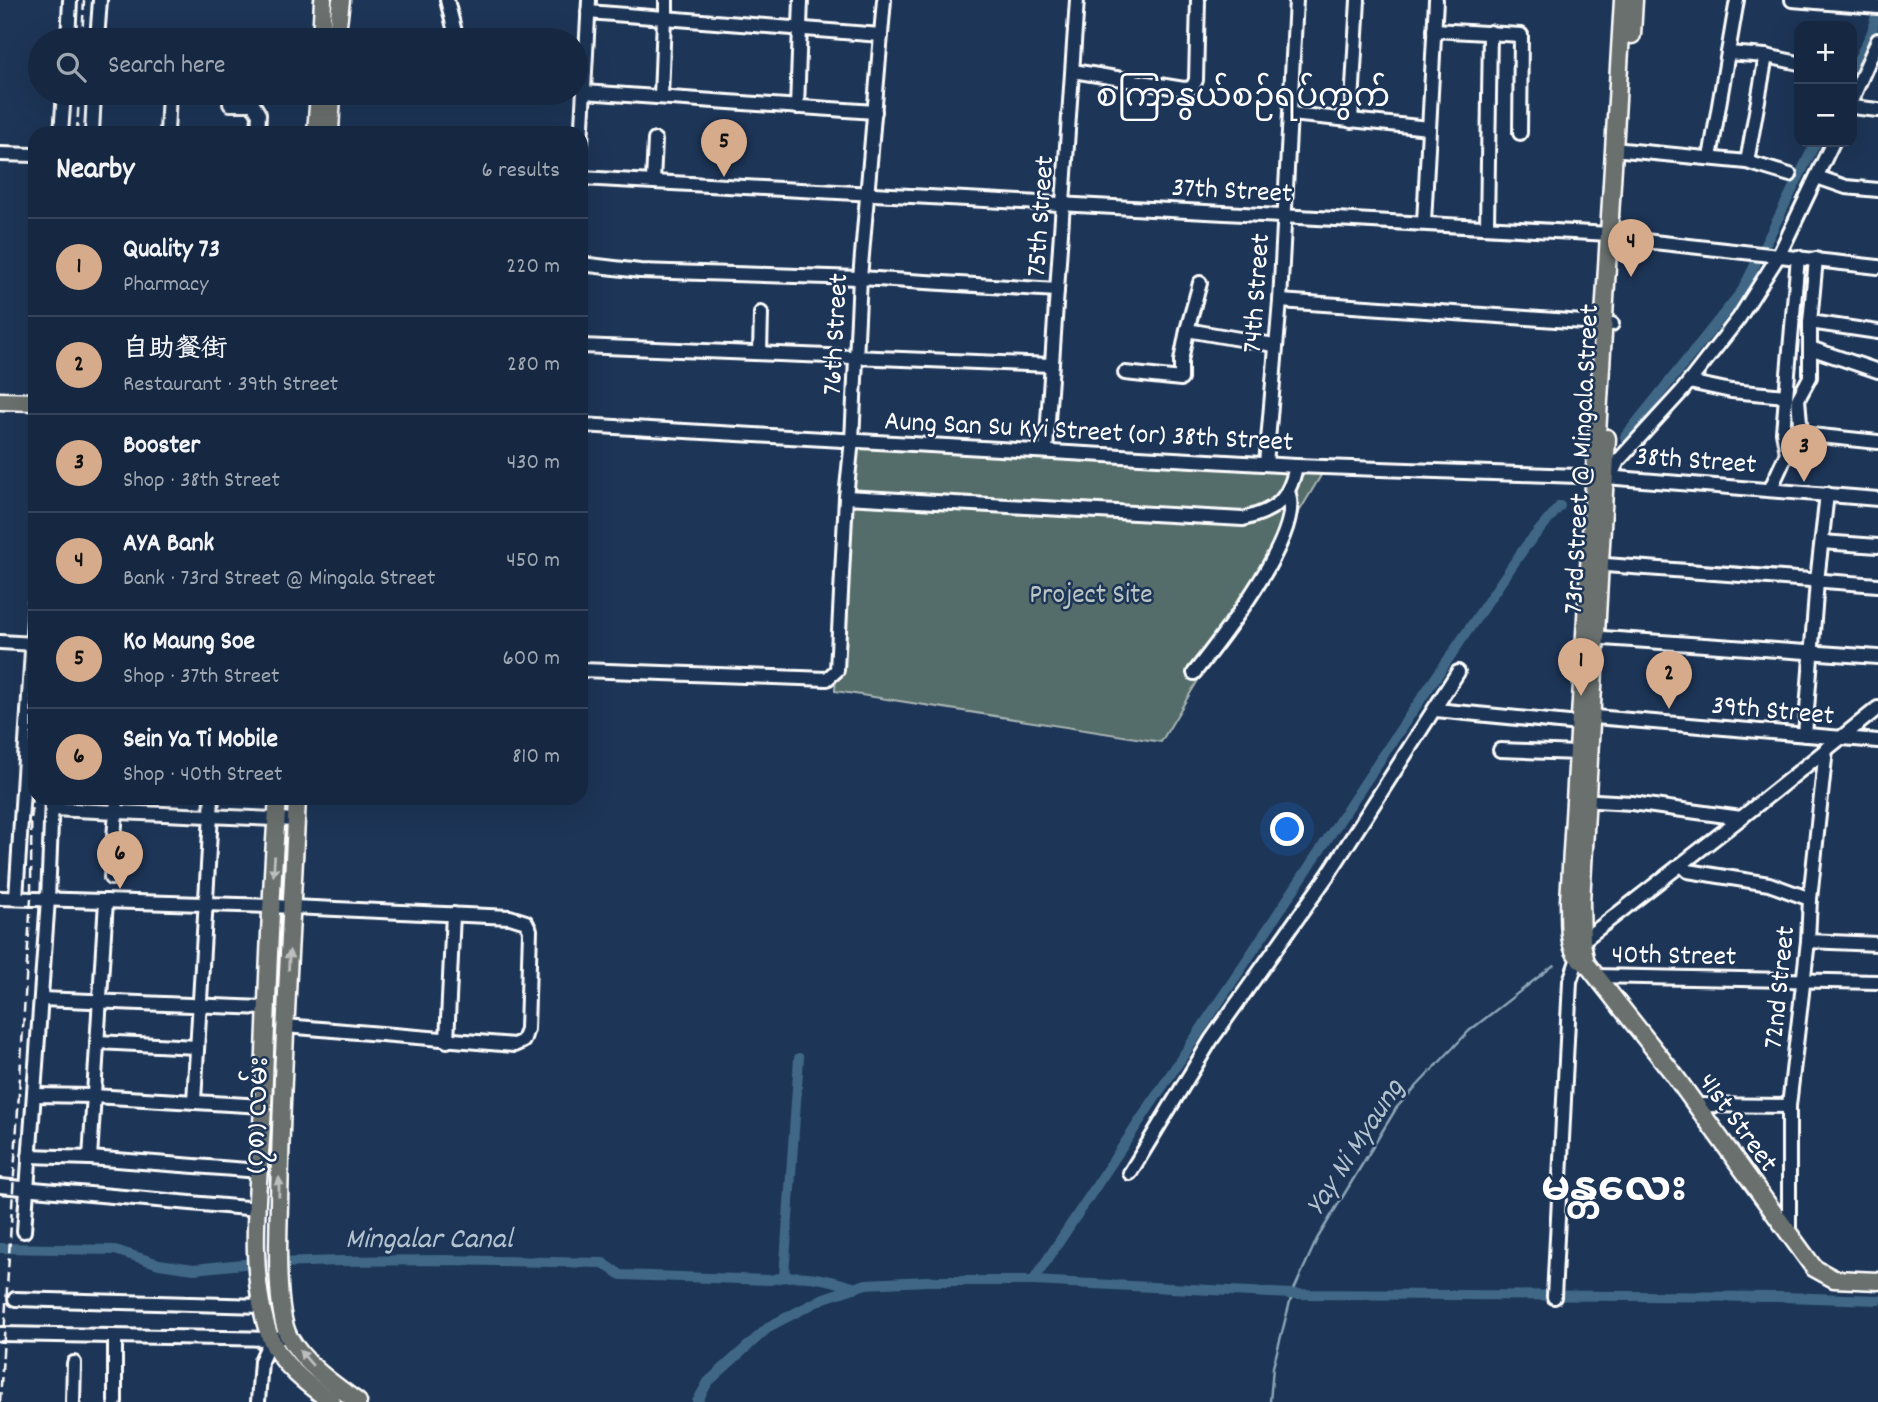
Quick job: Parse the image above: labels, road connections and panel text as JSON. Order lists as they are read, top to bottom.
{
  "streets": {
    "main road": ["73rd Street @ Mingala Street", "(၇၈) လမ်း", "41st Street"],
    "street": [
      "37th Street",
      "75th Street",
      "74th Street",
      "76th Street",
      "Aung San Su Kyi Street (or) 38th Street",
      "38th Street",
      "39th Street",
      "40th Street",
      "72nd Street"
    ]
  },
  "crossings": [
    ["37th Street", "75th Street"],
    ["37th Street", "74th Street"],
    ["37th Street", "76th Street"],
    ["37th Street", "73rd Street @ Mingala Street"],
    ["75th Street", "Aung San Su Kyi Street (or) 38th Street"],
    ["74th Street", "Aung San Su Kyi Street (or) 38th Street"],
    ["76th Street", "Aung San Su Kyi Street (or) 38th Street"],
    ["Aung San Su Kyi Street (or) 38th Street", "38th Street"],
    ["Aung San Su Kyi Street (or) 38th Street", "73rd Street @ Mingala Street"],
    ["38th Street", "73rd Street @ Mingala Street"],
    ["73rd Street @ Mingala Street", "39th Street"],
    ["73rd Street @ Mingala Street", "40th Street"],
    ["73rd Street @ Mingala Street", "41st Street"],
    ["40th Street", "72nd Street"],
    ["40th Street", "41st Street"],
    ["72nd Street", "41st Street"]
  ],
  "districts": ["စကြာနွယ်စဉ်ရပ်ကွက်", "မန္တလေး"],
  "water": ["Yay Ni Myaung", "Mingalar Canal"],
  "parks": ["Project Site"],
  "page": {
    "map_buttons": ["+", "−"],
    "search": "Search here",
    "pins": [
      "5",
      "4",
      "3",
      "1",
      "2",
      "6"
    ],
    "heading": ["Nearby", "6 results"],
    "list": [
      {
        "mark": "1",
        "name": "Quality 73",
        "note": "Pharmacy",
        "value": "220 m"
      },
      {
        "mark": "2",
        "name": "自助餐街",
        "note": "Restaurant · 39th Street",
        "value": "280 m"
      },
      {
        "mark": "3",
        "name": "Booster",
        "note": "Shop · 38th Street",
        "value": "430 m"
      },
      {
        "mark": "4",
        "name": "AYA Bank",
        "note": "Bank · 73rd Street @ Mingala Street",
        "value": "450 m"
      },
      {
        "mark": "5",
        "name": "Ko Maung Soe",
        "note": "Shop · 37th Street",
        "value": "600 m"
      },
      {
        "mark": "6",
        "name": "Sein Ya Ti Mobile",
        "note": "Shop · 40th Street",
        "value": "810 m"
      }
    ]
  }
}
